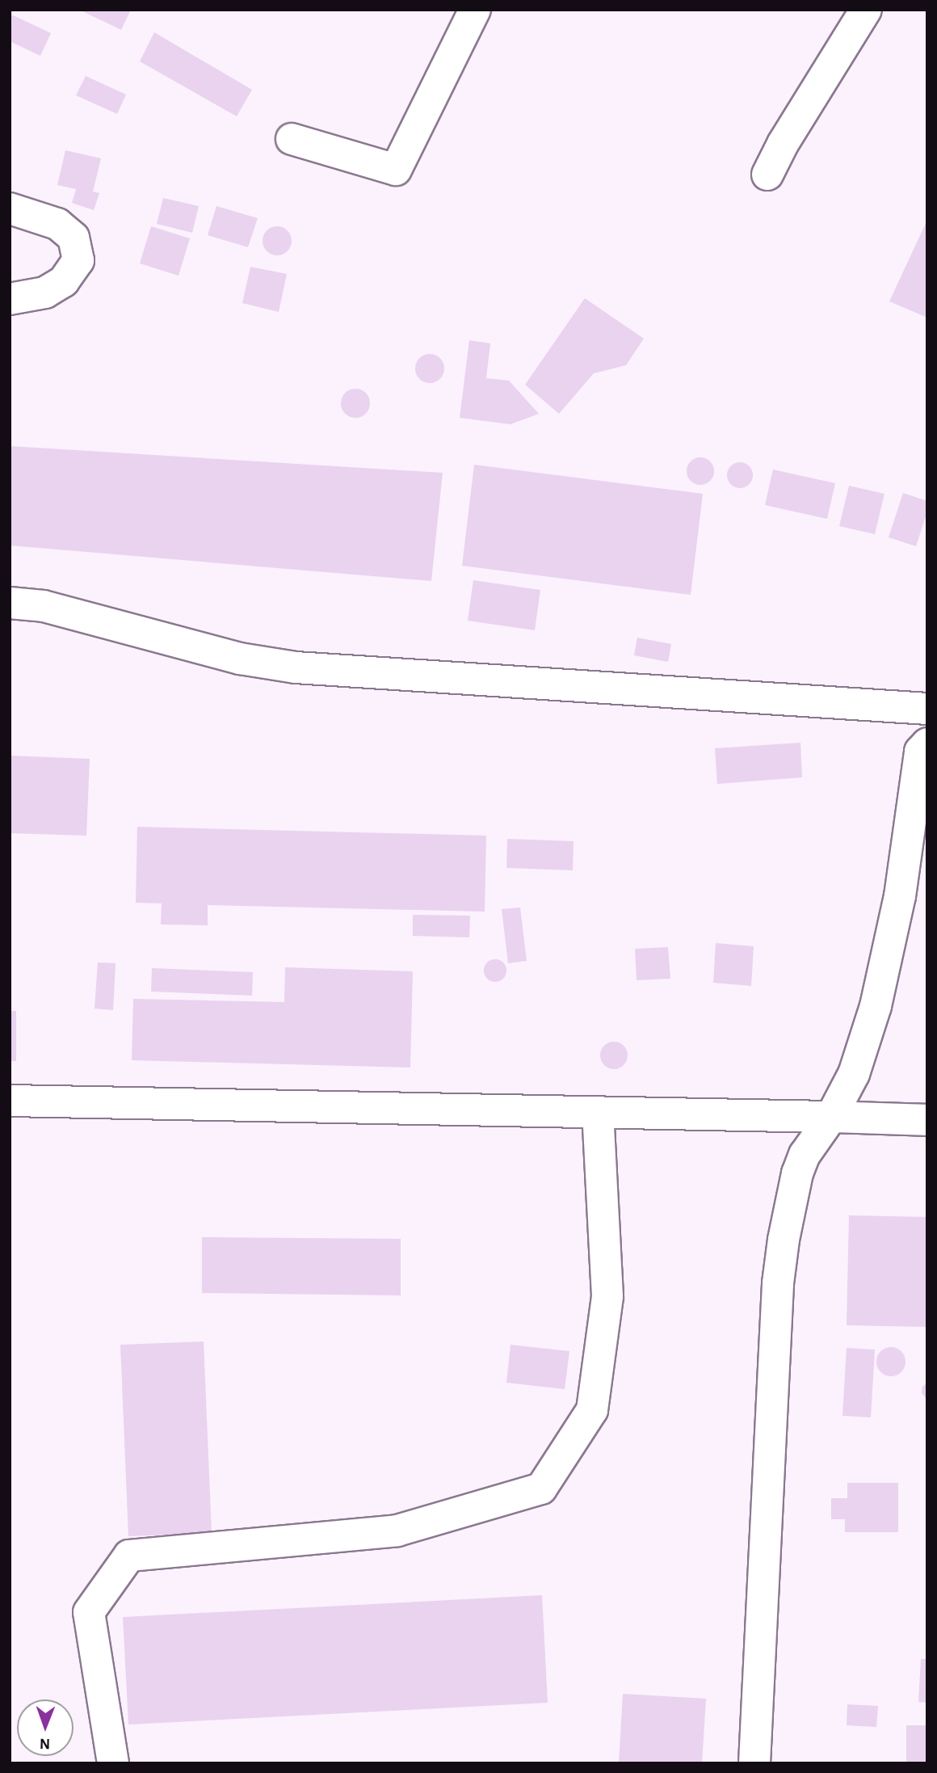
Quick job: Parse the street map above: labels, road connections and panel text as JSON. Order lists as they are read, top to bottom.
{
  "north": "bottom"
}
